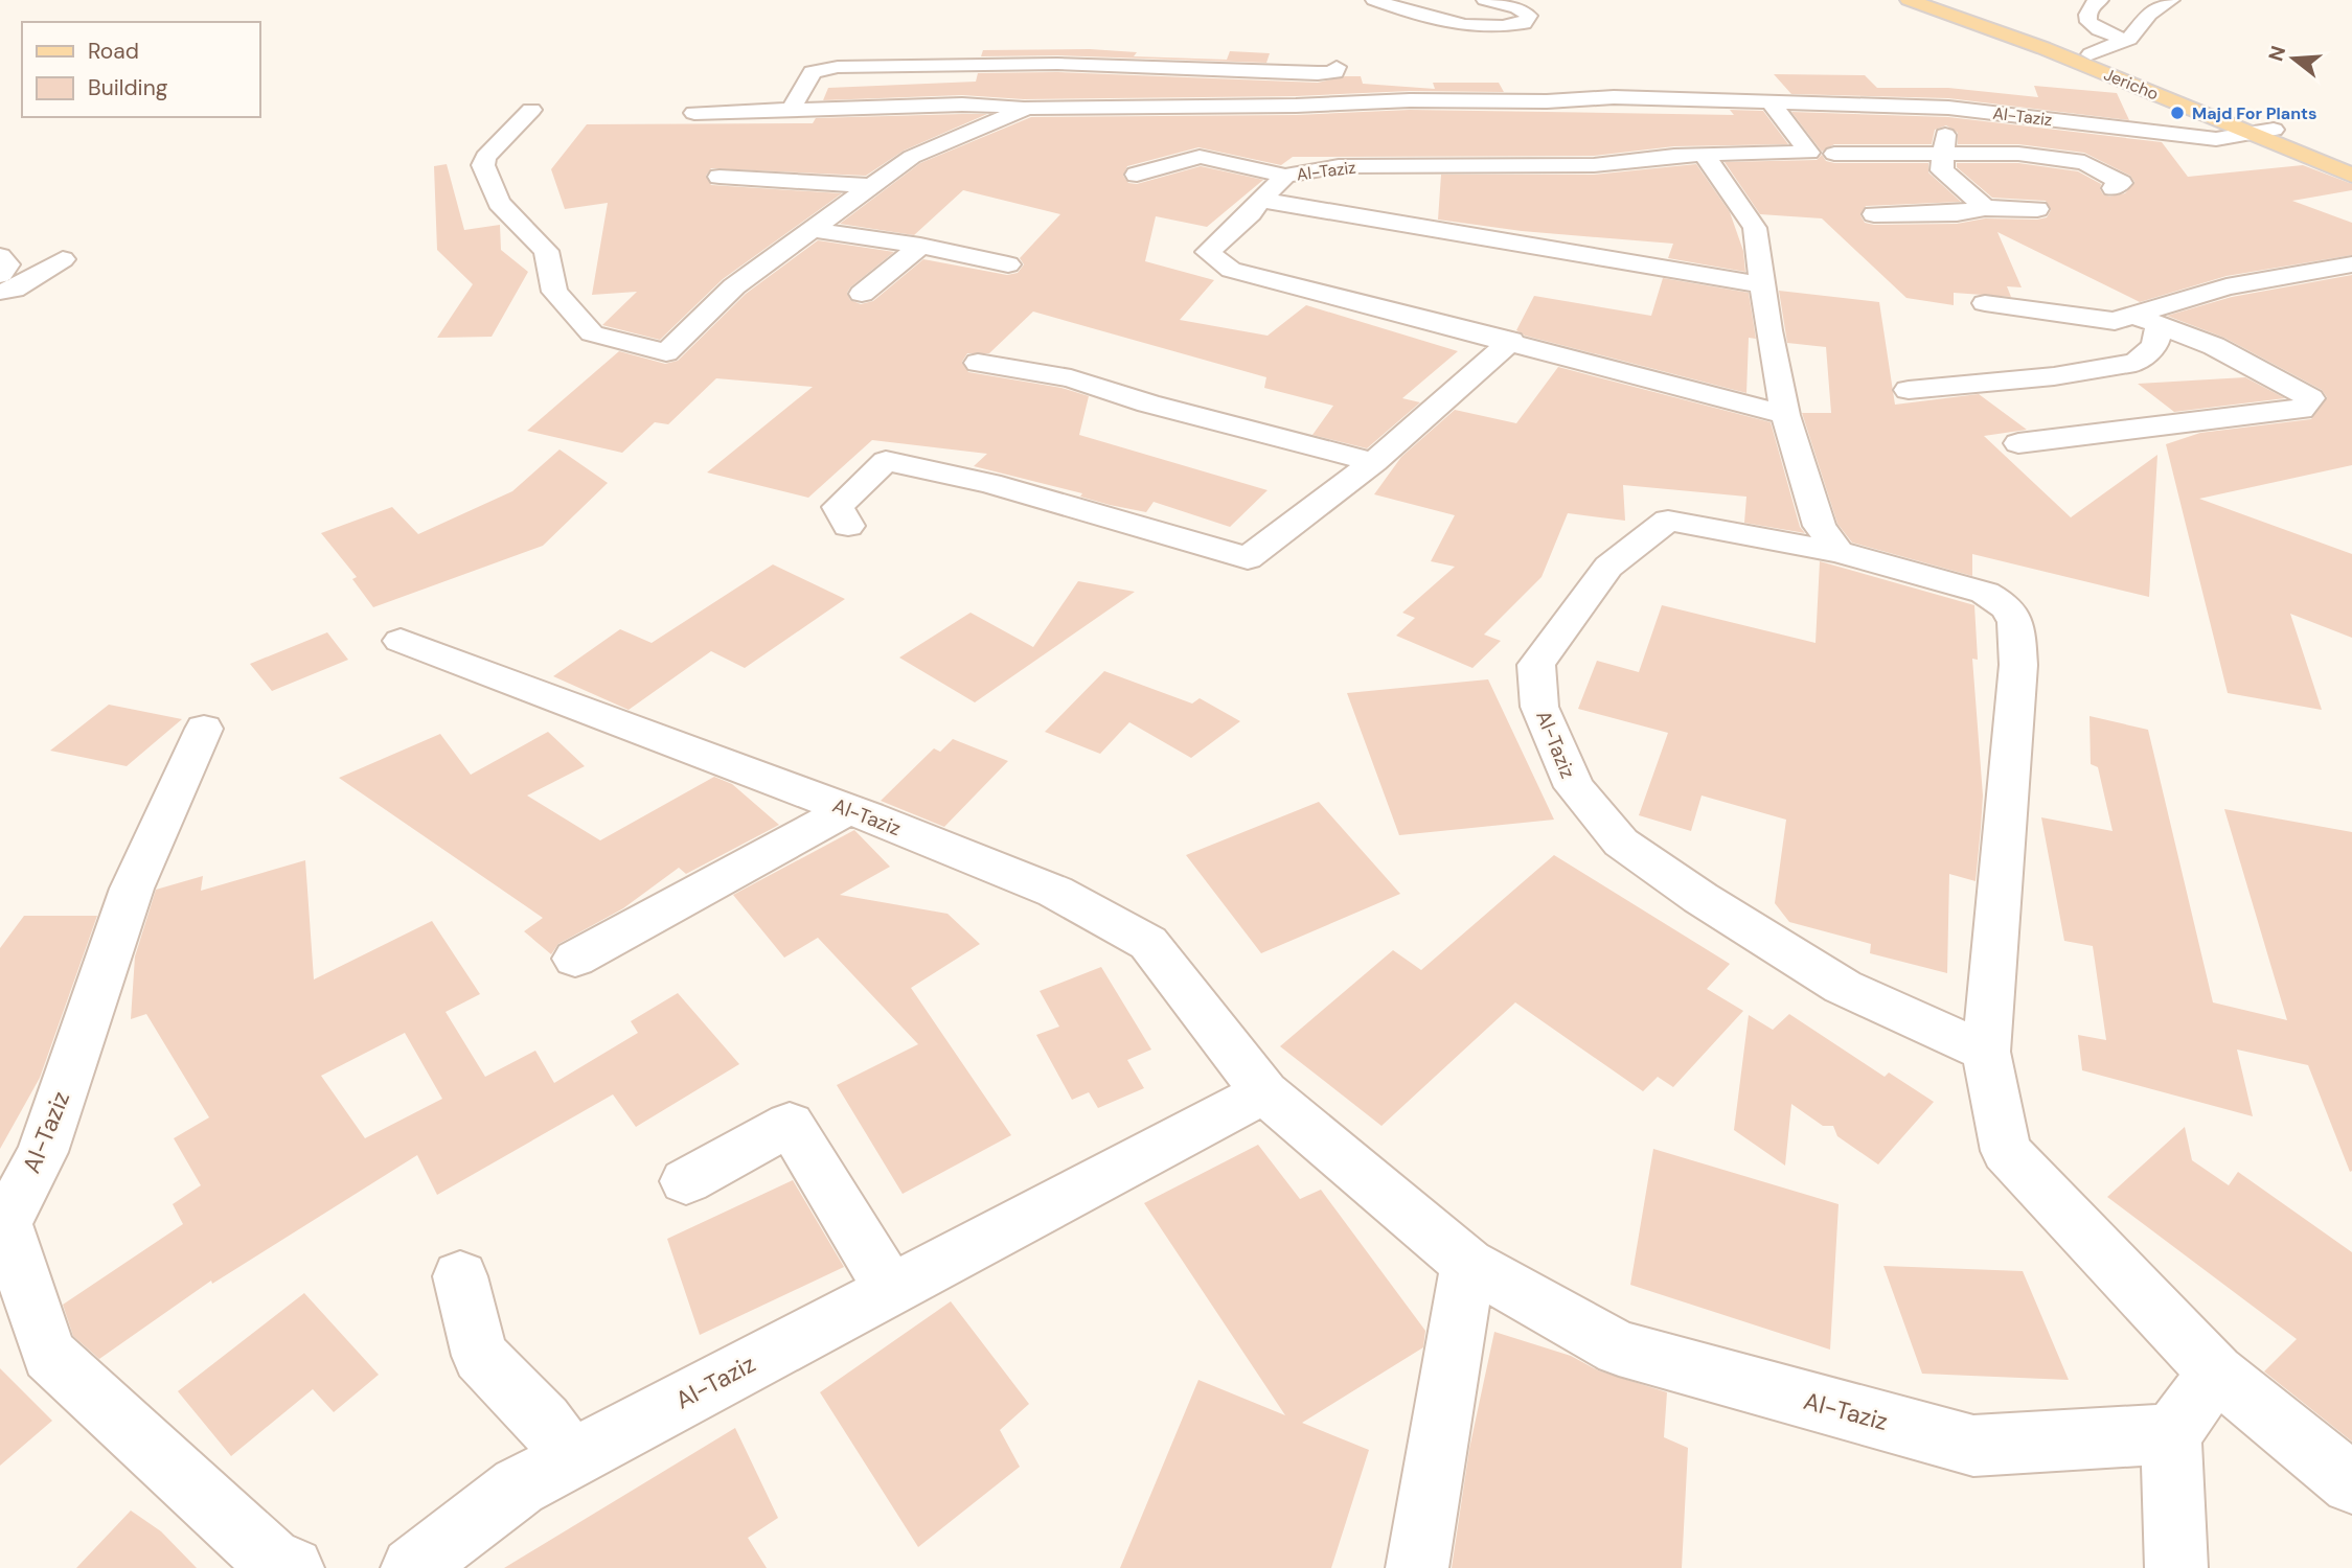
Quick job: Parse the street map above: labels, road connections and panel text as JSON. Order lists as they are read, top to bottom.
{
  "streets": {
    "main road": ["Jericho"],
    "street": ["Al-Taziz"]
  },
  "crossings": [
    ["Jericho", "Al-Taziz"]
  ],
  "places": ["Majd For Plants"],
  "legend": ["Road", "Building"],
  "north": "left"
}
